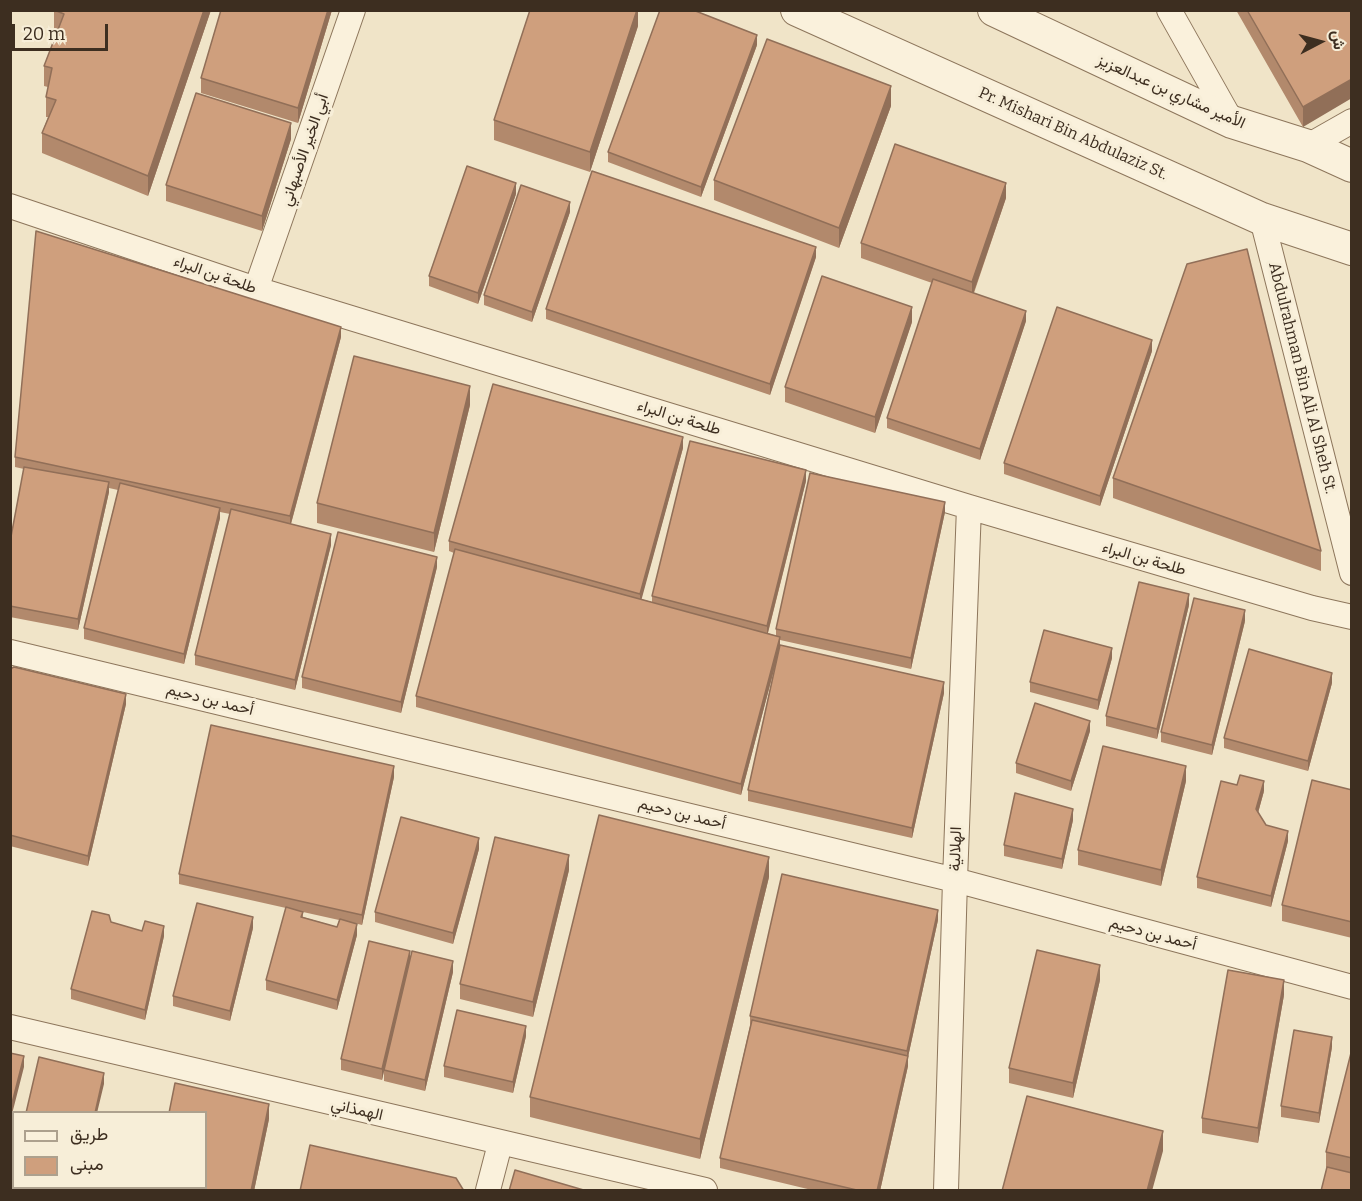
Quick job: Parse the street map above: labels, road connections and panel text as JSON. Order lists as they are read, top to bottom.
{
  "streets": {
    "street": [
      "الأمير مشاري بن عبدالعزيز",
      "Pr. Mishari Bin Abdulaziz St.",
      "أبي الخير الأصبهاني",
      "طلحة بن البراء",
      "Abdulrahman Bin Ali Al Sheh St.",
      "أحمد بن دحيم",
      "الهلالية",
      "الهمذاني"
    ]
  },
  "crossings": [
    ["Pr. Mishari Bin Abdulaziz St.", "Abdulrahman Bin Ali Al Sheh St."],
    ["أبي الخير الأصبهاني", "طلحة بن البراء"],
    ["طلحة بن البراء", "الهلالية"],
    ["أحمد بن دحيم", "الهلالية"]
  ],
  "legend": ["طريق", "مبنى"],
  "scale_bar": "20 m",
  "north": "right"
}
